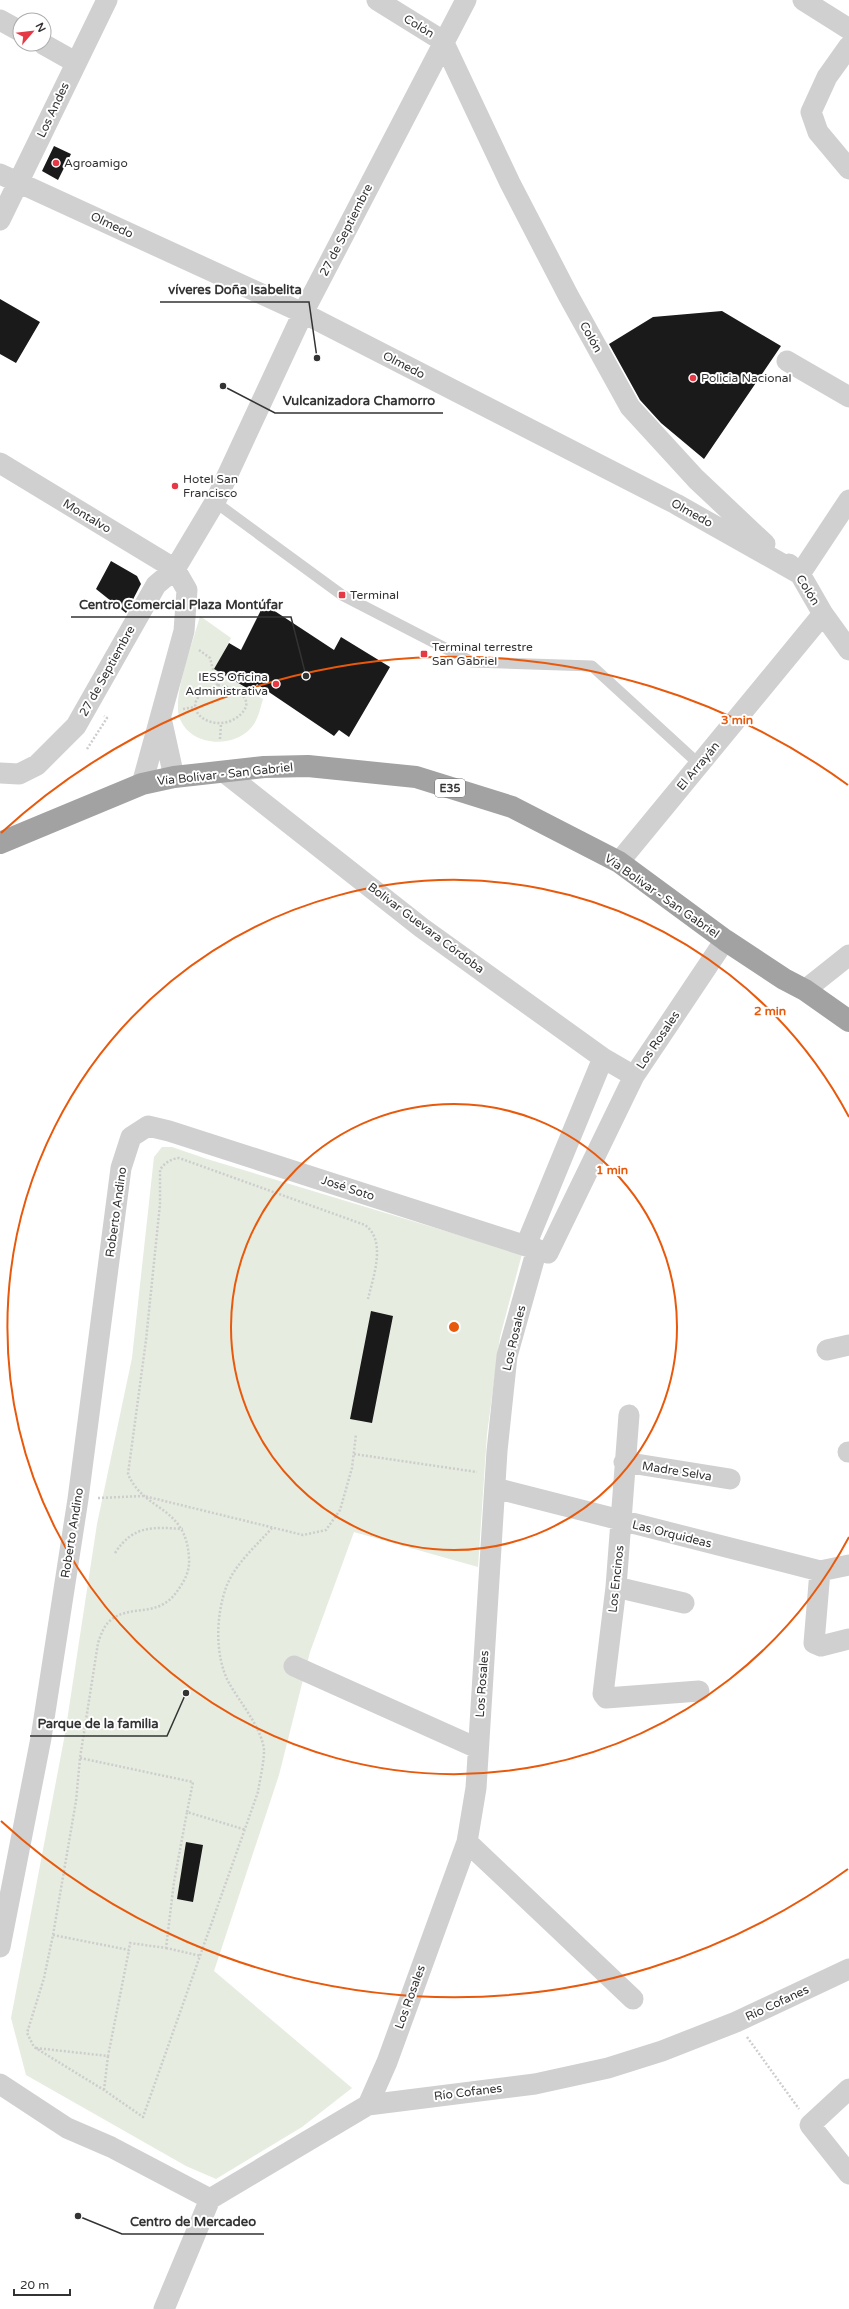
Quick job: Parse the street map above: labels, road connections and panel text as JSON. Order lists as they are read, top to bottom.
{
  "streets": {
    "highway": ["Vía Bolívar - San Gabriel", "E35"],
    "street": [
      "Colón",
      "Los Andes",
      "Olmedo",
      "27 de Septiembre",
      "Montalvo",
      "El Arrayán",
      "Bolívar Guevara Córdoba",
      "Los Rosales",
      "José Soto",
      "Roberto Andino",
      "Madre Selva",
      "Las Orquideas",
      "Los Encinos",
      "Río Cofanes"
    ]
  },
  "crossings": [
    ["Colón", "Olmedo"],
    ["Colón", "27 de Septiembre"],
    ["Colón", "El Arrayán"],
    ["Los Andes", "Olmedo"],
    ["Olmedo", "27 de Septiembre"],
    ["27 de Septiembre", "Montalvo"],
    ["El Arrayán", "Vía Bolívar - San Gabriel"],
    ["Vía Bolívar - San Gabriel", "Bolívar Guevara Córdoba"],
    ["Vía Bolívar - San Gabriel", "Los Rosales"],
    ["Bolívar Guevara Córdoba", "Los Rosales"],
    ["Los Rosales", "José Soto"],
    ["Los Rosales", "Las Orquideas"],
    ["Los Rosales", "Río Cofanes"],
    ["José Soto", "Roberto Andino"],
    ["Madre Selva", "Los Encinos"],
    ["Las Orquideas", "Los Encinos"]
  ],
  "places": {
    "other": [
      "Agroamigo",
      "víveres Doña Isabelita",
      "Policia Nacional",
      "Vulcanizadora Chamorro",
      "Hotel San Francisco",
      "Centro Comercial Plaza Montúfar",
      "IESS Oficina Administrativa",
      "Parque de la familia",
      "Centro de Mercadeo"
    ],
    "transit": ["Terminal", "Terminal terrestre San Gabriel"]
  },
  "scale_bar": "20 m",
  "north": "top right",
  "rings": ["3 min", "2 min", "1 min"]
}
